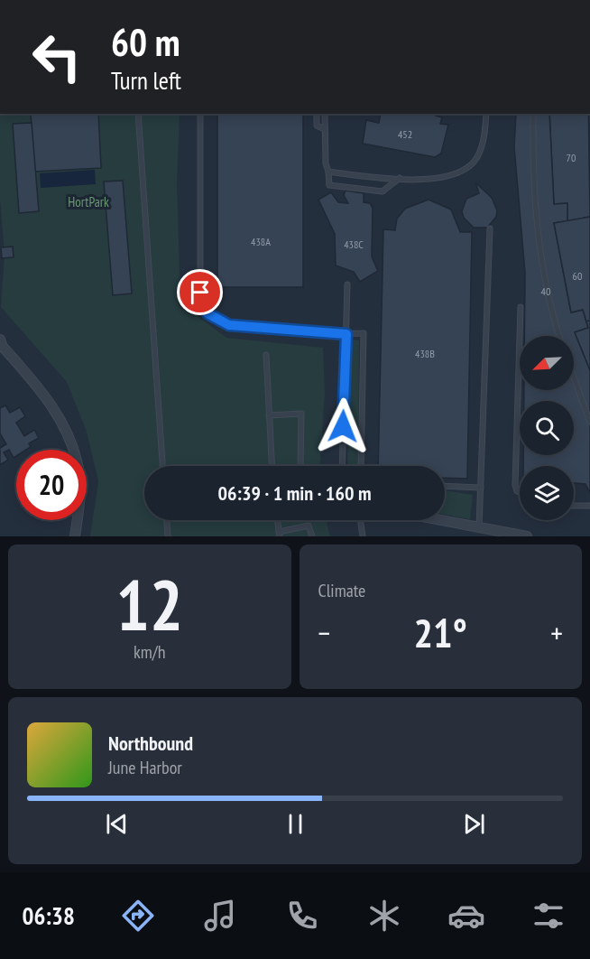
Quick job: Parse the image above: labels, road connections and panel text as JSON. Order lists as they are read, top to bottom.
{
  "parks": ["HortPark"],
  "house_numbers": [
    "452",
    "70",
    "438A",
    "438C",
    "60",
    "40",
    "438B"
  ],
  "north": "bottom left",
  "page": {
    "turn": ["60 m", "Turn left"],
    "limit": "20",
    "trip": "06:39 · 1 min · 160 m",
    "tile": [
      ["12", "km/h"],
      "Climate"
    ],
    "heat": ["−", "21°", "+"],
    "song": ["Northbound", "June Harbor"],
    "tabs": "06:38"
  }
}
